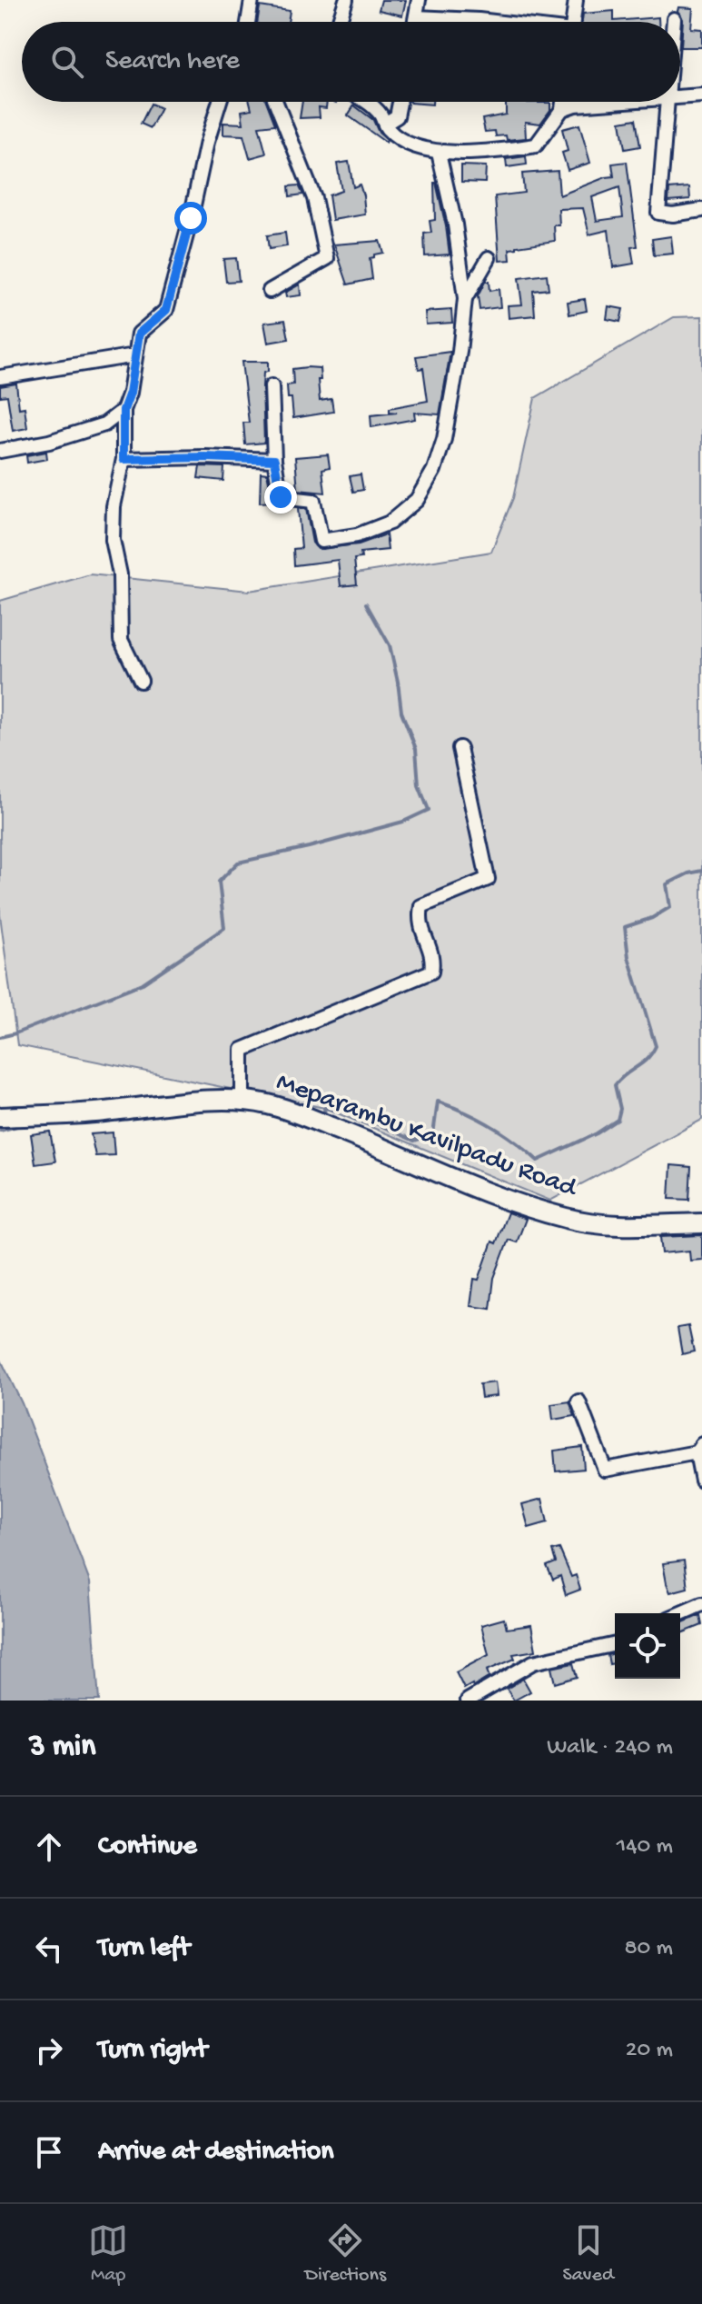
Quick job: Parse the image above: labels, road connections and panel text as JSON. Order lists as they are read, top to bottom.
{
  "streets": {
    "main road": ["Meparambu Kavilpadu Road"]
  },
  "page": {
    "search": "Search here",
    "heading": ["3 min", "Walk · 240 m"],
    "list": [
      ["Continue", "140 m"],
      ["Turn left", "80 m"],
      ["Turn right", "20 m"],
      "Arrive at destination"
    ],
    "nav": ["Map", "Directions", "Saved"]
  }
}
